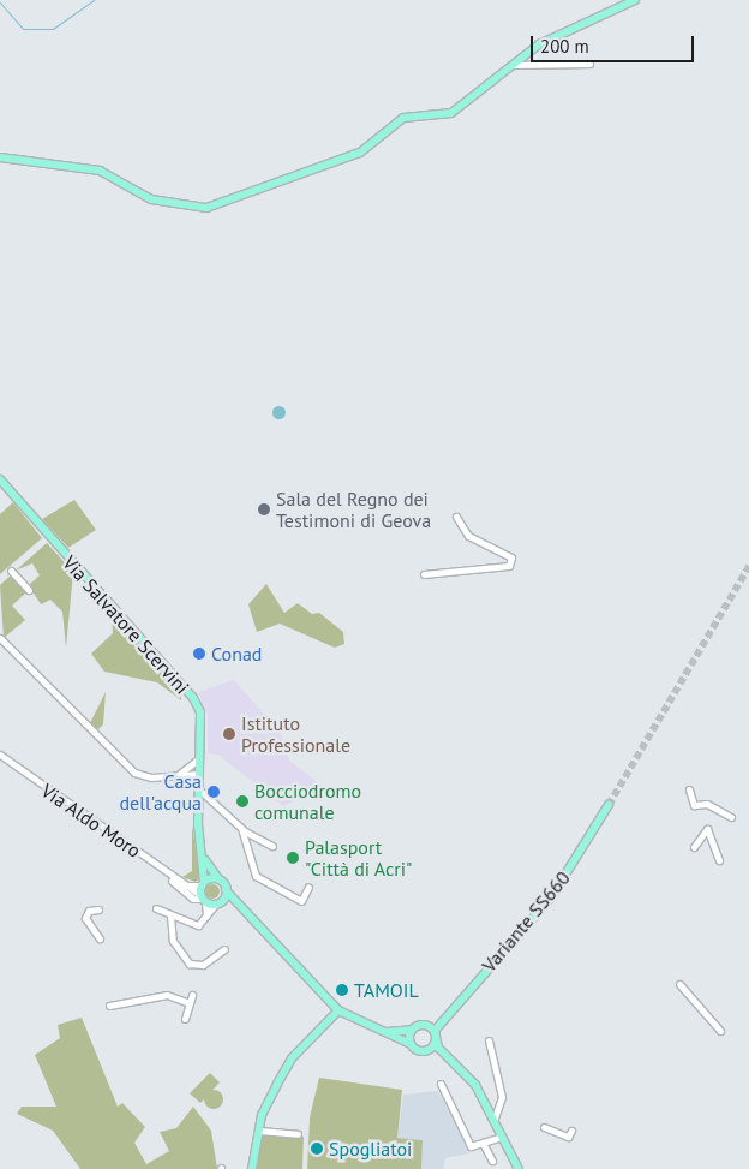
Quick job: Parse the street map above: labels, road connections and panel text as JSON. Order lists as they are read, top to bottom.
{
  "streets": {
    "main road": ["Via Salvatore Scervini", "Variante SS660"],
    "street": ["Via Aldo Moro"]
  },
  "crossings": [
    ["Via Salvatore Scervini", "Via Aldo Moro"]
  ],
  "places": [
    "Sala del Regno dei Testimoni di Geova",
    "Conad",
    "Istituto Professionale",
    "Casa dell'acqua",
    "Bocciodromo comunale",
    "Palasport \"Città di Acri\"",
    "TAMOIL",
    "Spogliatoi"
  ],
  "scale_bar": "200 m"
}
